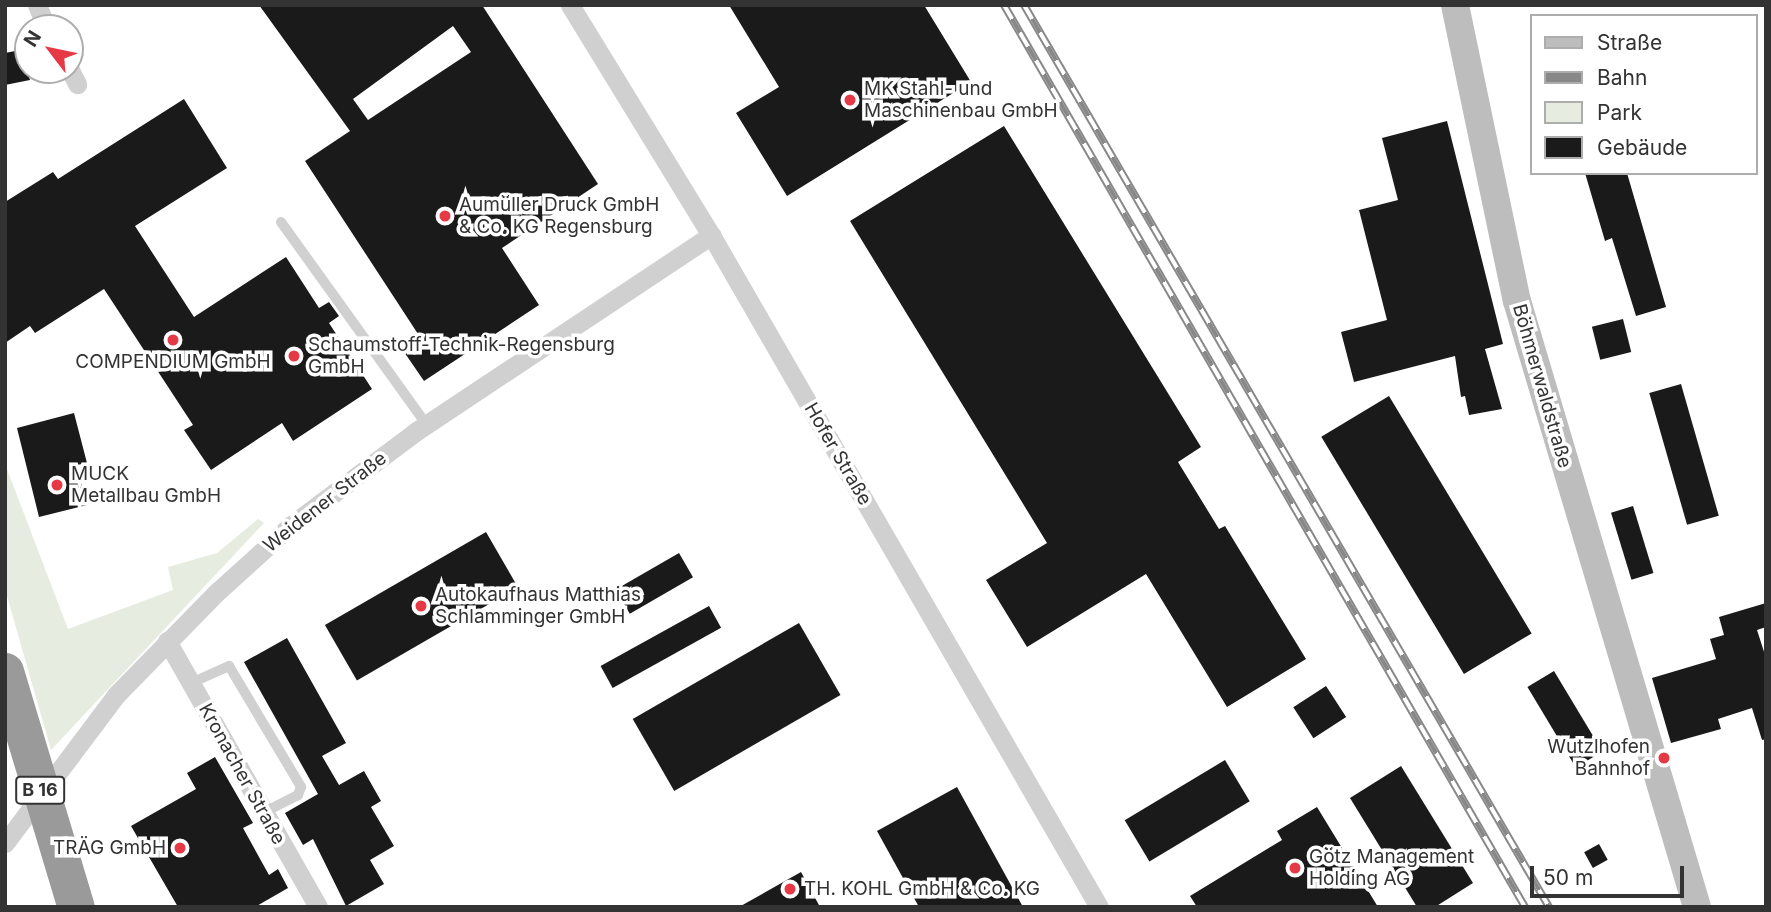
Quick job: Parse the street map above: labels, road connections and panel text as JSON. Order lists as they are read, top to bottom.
{
  "streets": {
    "highway": ["B 16"],
    "street": [
      "Böhmerwaldstraße",
      "Hofer Straße",
      "Weidener Straße",
      "Kronacher Straße"
    ]
  },
  "crossings": [
    ["Hofer Straße", "Weidener Straße"],
    ["Weidener Straße", "Kronacher Straße"]
  ],
  "places": [
    "MK Stahl- und Maschinenbau GmbH",
    "Aumüller Druck GmbH & Co. KG Regensburg",
    "COMPENDIUM GmbH",
    "Schaumstoff-Technik-Regensburg GmbH",
    "MUCK Metallbau GmbH",
    "Autokaufhaus Matthias Schlamminger GmbH",
    "Wutzlhofen Bahnhof",
    "TRÄG GmbH",
    "Götz Management Holding AG",
    "TH. KOHL GmbH & Co. KG"
  ],
  "legend": [
    "Straße",
    "Bahn",
    "Park",
    "Gebäude"
  ],
  "scale_bar": "50 m",
  "north": "top left"
}
